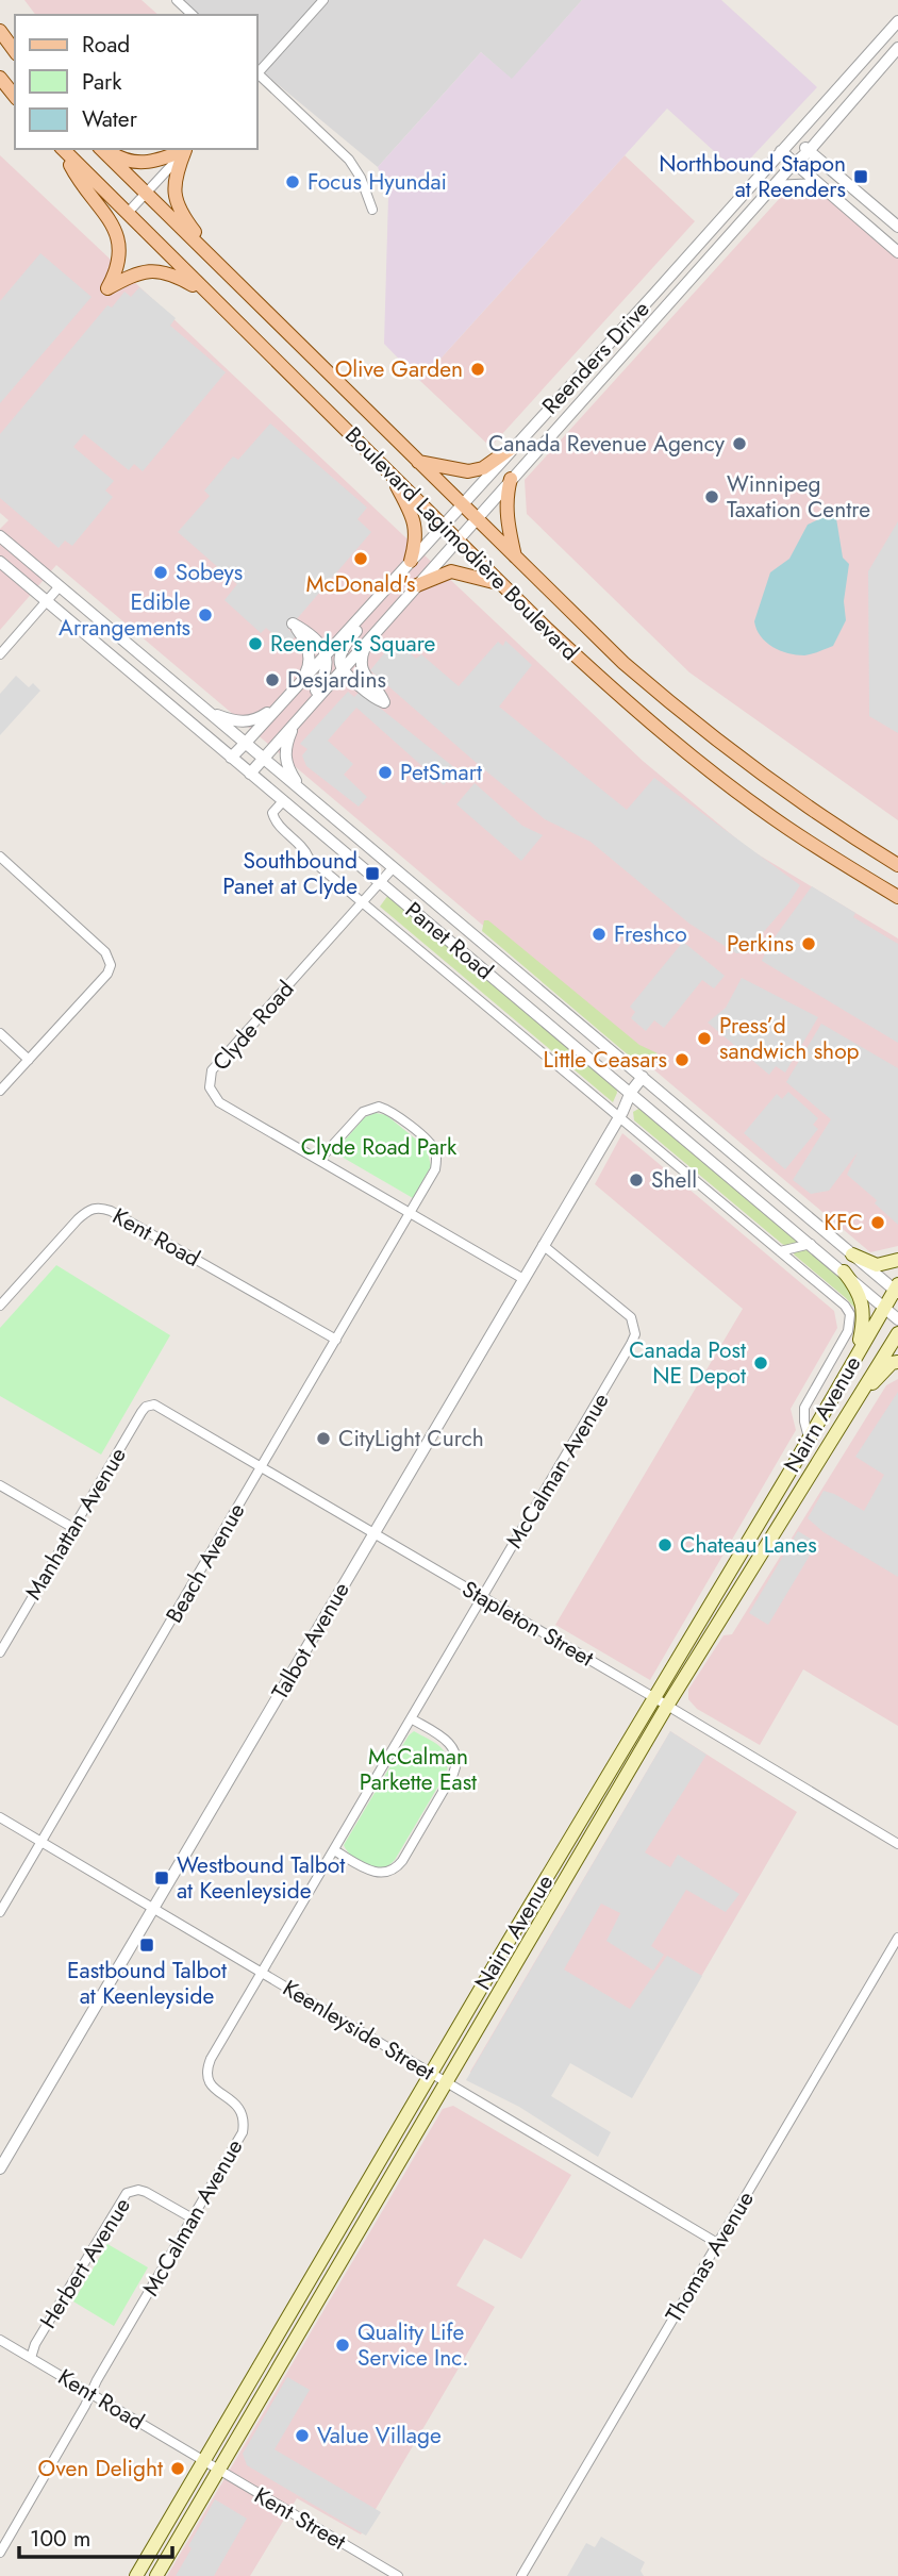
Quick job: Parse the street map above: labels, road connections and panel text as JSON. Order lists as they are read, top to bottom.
{
  "streets": {
    "main road": ["Boulevard Lagimodière Boulevard", "Nairn Avenue"],
    "street": [
      "Reenders Drive",
      "Panet Road",
      "Clyde Road",
      "Kent Road",
      "McCalman Avenue",
      "Manhattan Avenue",
      "Beach Avenue",
      "Stapleton Street",
      "Talbot Avenue",
      "Keenleyside Street",
      "Thomas Avenue",
      "Herbert Avenue",
      "Kent Street"
    ]
  },
  "crossings": [
    ["Reenders Drive", "Boulevard Lagimodière Boulevard"],
    ["Reenders Drive", "Panet Road"],
    ["Panet Road", "Clyde Road"],
    ["Panet Road", "Nairn Avenue"],
    ["Panet Road", "Talbot Avenue"],
    ["Clyde Road", "Beach Avenue"],
    ["Clyde Road", "Talbot Avenue"],
    ["Kent Road", "Nairn Avenue"],
    ["Kent Road", "McCalman Avenue"],
    ["Kent Road", "Beach Avenue"],
    ["Kent Road", "Herbert Avenue"],
    ["Kent Road", "Kent Street"],
    ["Nairn Avenue", "Stapleton Street"],
    ["Nairn Avenue", "Keenleyside Street"],
    ["Nairn Avenue", "Kent Street"],
    ["McCalman Avenue", "Stapleton Street"],
    ["McCalman Avenue", "Talbot Avenue"],
    ["McCalman Avenue", "Keenleyside Street"],
    ["McCalman Avenue", "Herbert Avenue"],
    ["Manhattan Avenue", "Stapleton Street"],
    ["Beach Avenue", "Stapleton Street"],
    ["Beach Avenue", "Keenleyside Street"],
    ["Stapleton Street", "Talbot Avenue"],
    ["Talbot Avenue", "Keenleyside Street"],
    ["Keenleyside Street", "Thomas Avenue"]
  ],
  "parks": ["Clyde Road Park", "McCalman Parkette East"],
  "places": {
    "transit": [
      "Northbound Stapon at Reenders",
      "Southbound Panet at Clyde",
      "Westbound Talbot at Keenleyside",
      "Eastbound Talbot at Keenleyside"
    ],
    "other": [
      "Focus Hyundai",
      "Olive Garden",
      "Canada Revenue Agency",
      "Winnipeg Taxation Centre",
      "McDonald's",
      "Sobeys",
      "Edible Arrangements",
      "Reender's Square",
      "Desjardins",
      "PetSmart",
      "Freshco",
      "Perkins",
      "Press’d sandwich shop",
      "Little Ceasars",
      "Shell",
      "KFC",
      "Canada Post NE Depot",
      "CityLight Curch",
      "Chateau Lanes",
      "Quality Life Service Inc.",
      "Value Village",
      "Oven Delight"
    ]
  },
  "legend": ["Road", "Park", "Water"],
  "scale_bar": "100 m"
}
